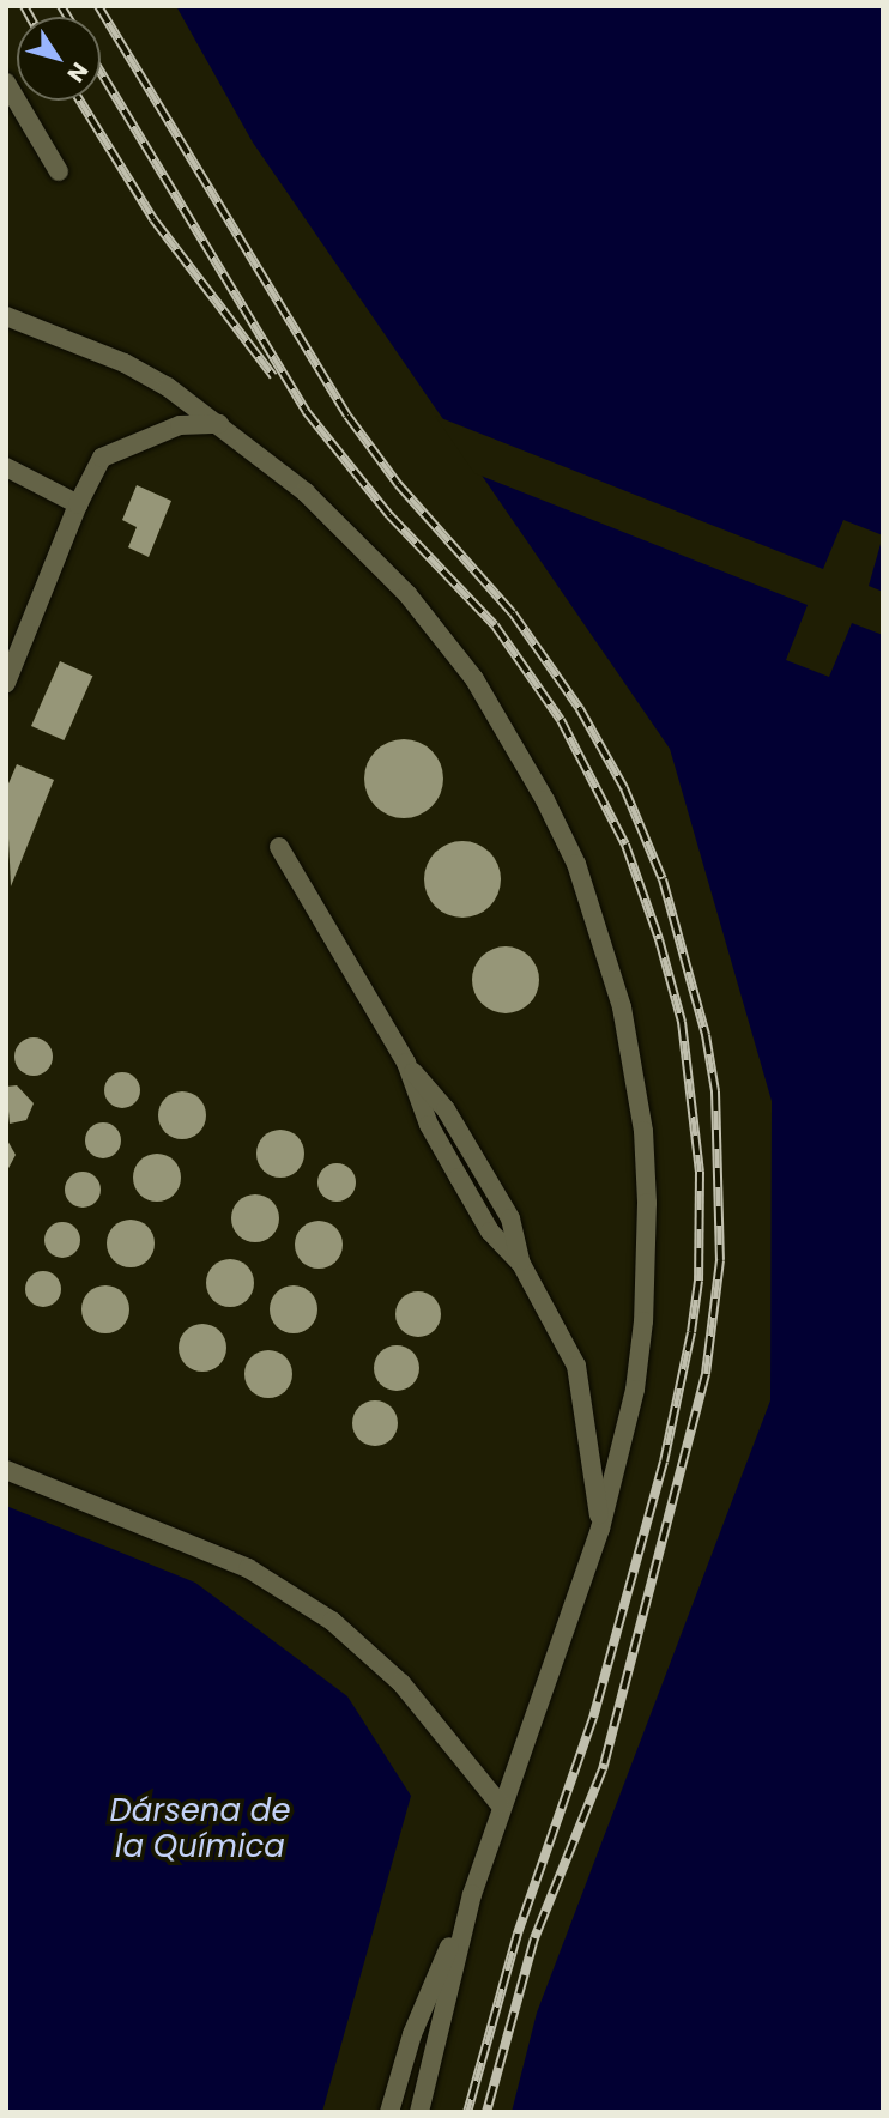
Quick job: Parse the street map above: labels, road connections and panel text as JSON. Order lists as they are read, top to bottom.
{
  "water": ["Dársena de la Química"],
  "north": "bottom right"
}
